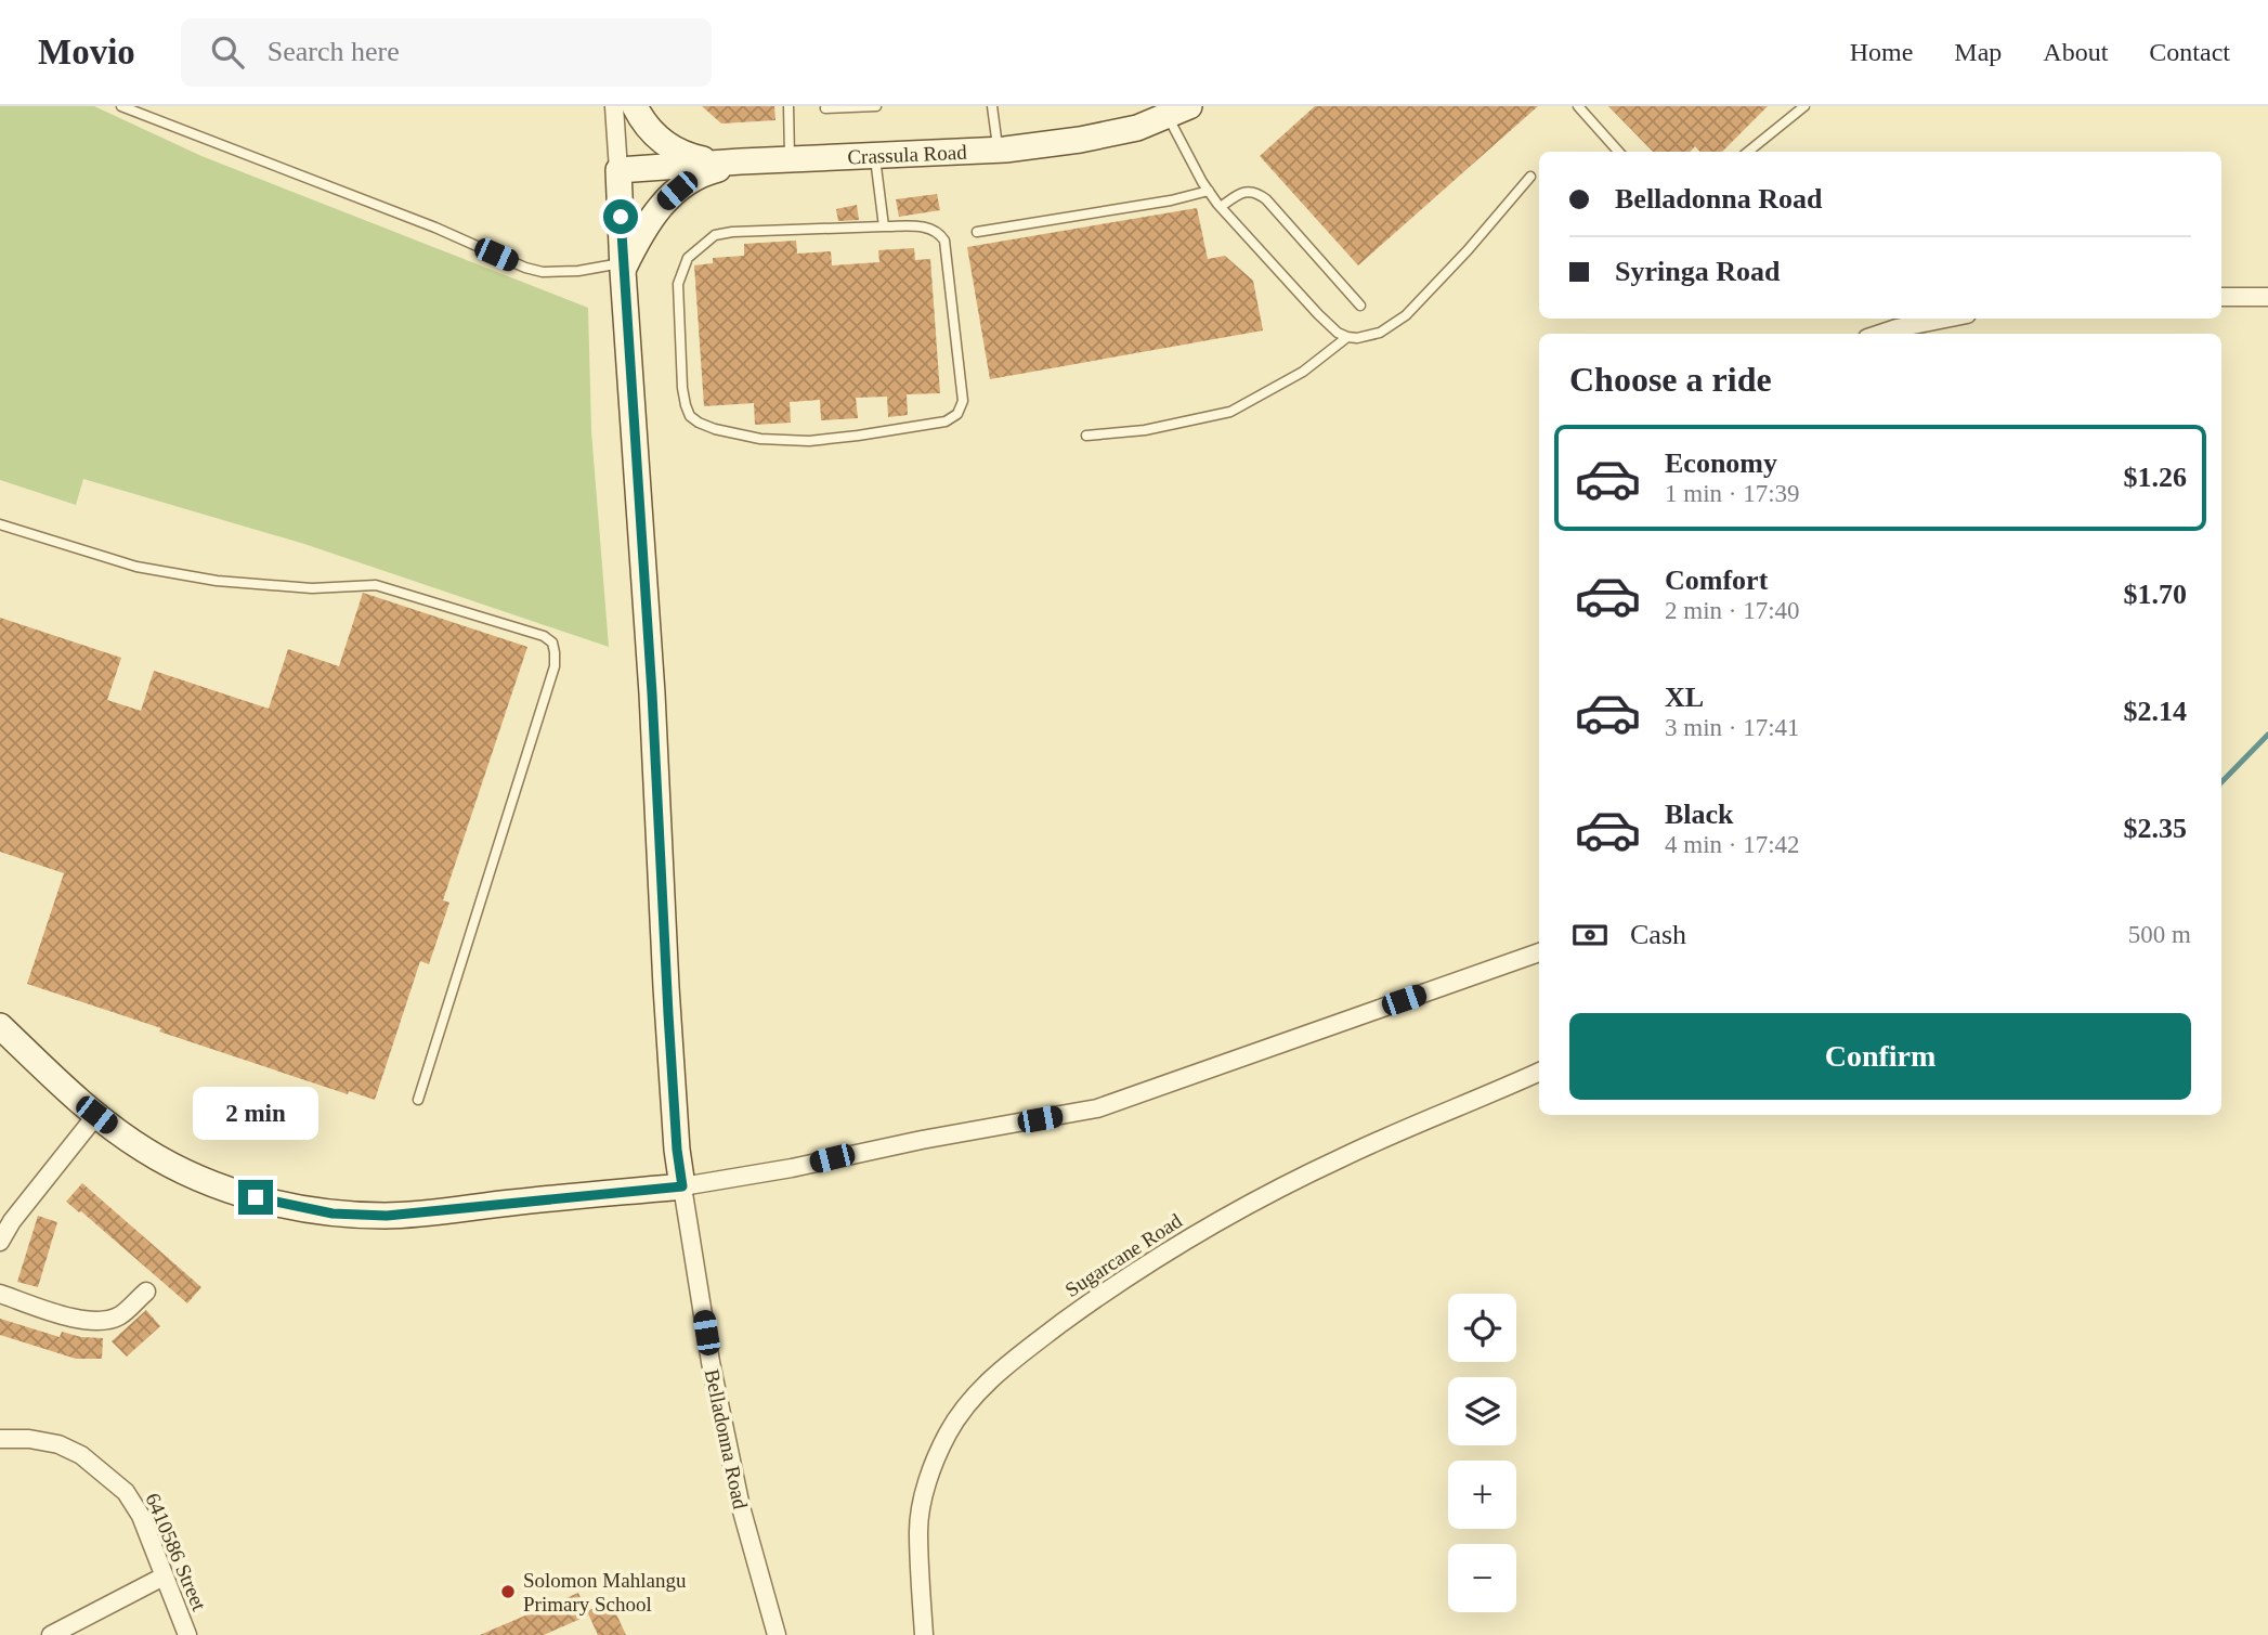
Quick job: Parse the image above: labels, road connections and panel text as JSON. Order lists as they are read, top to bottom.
{
  "streets": {
    "street": [
      "Crassula Road",
      "Sugarcane Road",
      "Belladonna Road",
      "6410586 Street"
    ]
  },
  "crossings": [
    ["Crassula Road", "Belladonna Road"]
  ],
  "places": ["Solomon Mahlangu Primary School"],
  "page": {
    "header": "Movio",
    "search": "Search here",
    "nav": [
      "Home",
      "Map",
      "About",
      "Contact"
    ],
    "banner": ["Belladonna Road", "Syringa Road"],
    "heading": "Choose a ride",
    "list": [
      {
        "name": "Economy",
        "note": "1 min · 17:39",
        "value": "$1.26"
      },
      {
        "name": "Comfort",
        "note": "2 min · 17:40",
        "value": "$1.70"
      },
      {
        "name": "XL",
        "note": "3 min · 17:41",
        "value": "$2.14"
      },
      {
        "name": "Black",
        "note": "4 min · 17:42",
        "value": "$2.35"
      }
    ],
    "pay": ["Cash", "500 m"],
    "buttons": "Confirm",
    "bubble": "2 min",
    "map_buttons": ["+", "−"]
  }
}
